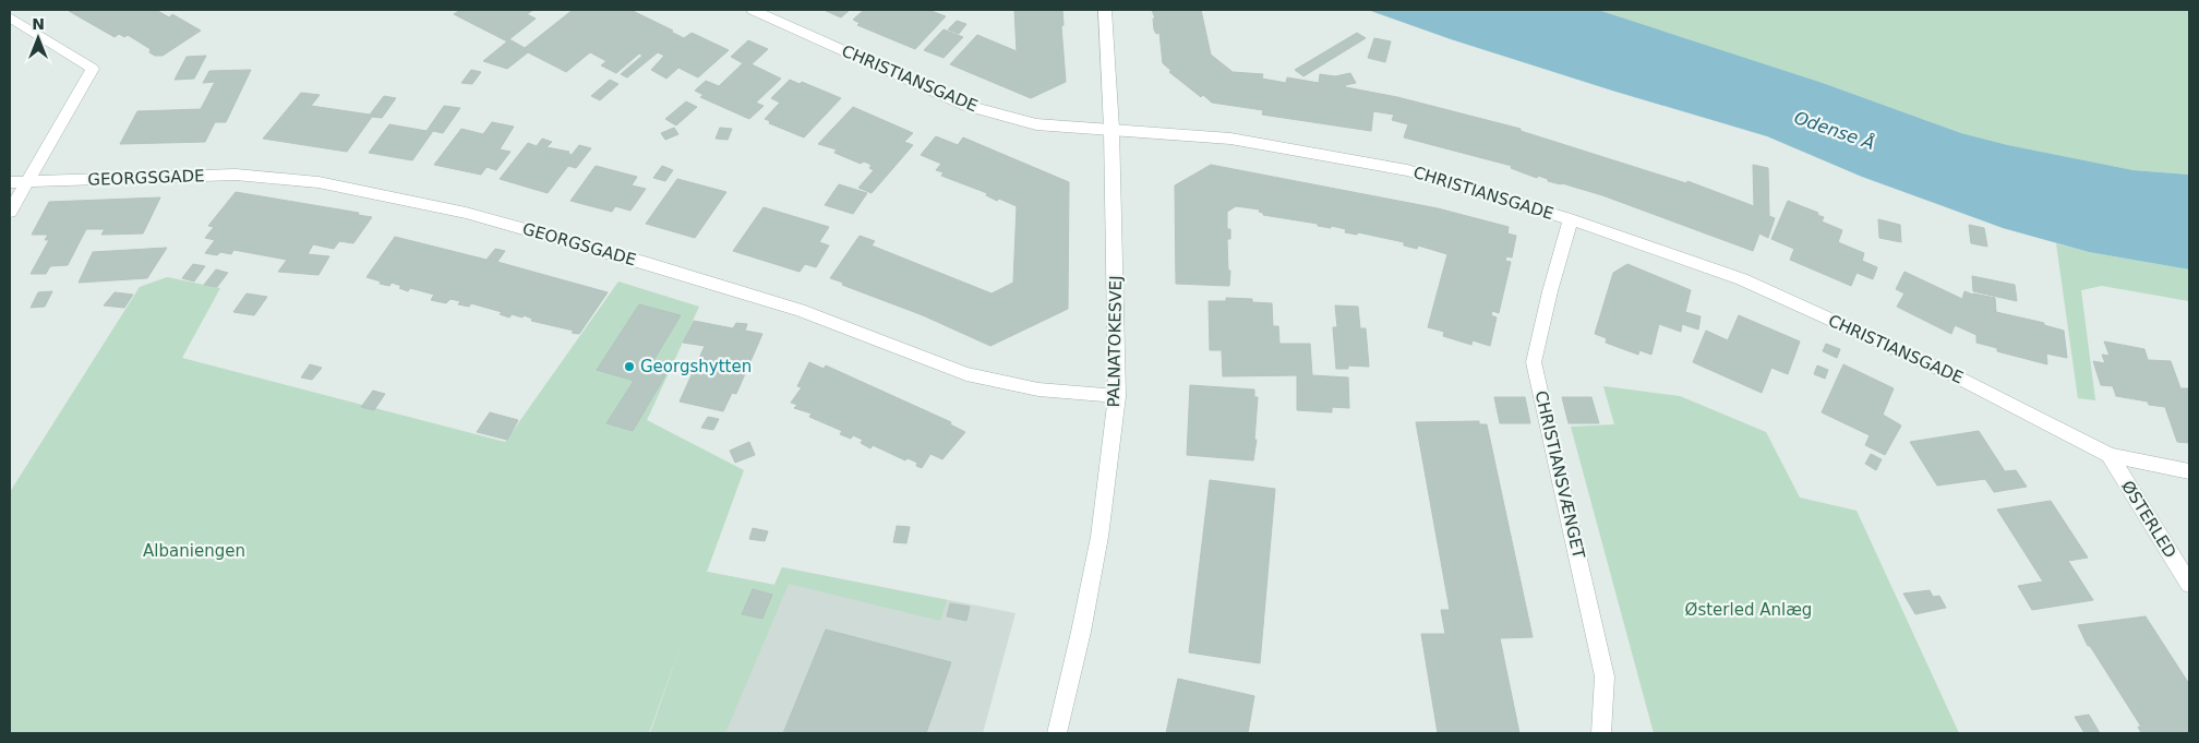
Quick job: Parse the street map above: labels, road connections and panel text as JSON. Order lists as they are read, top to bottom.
{
  "streets": {
    "street": [
      "CHRISTIANSGADE",
      "GEORGSGADE",
      "PALNATOKESVEJ",
      "CHRISTIANSVÆNGET",
      "ØSTERLED"
    ]
  },
  "crossings": [
    ["CHRISTIANSGADE", "PALNATOKESVEJ"],
    ["CHRISTIANSGADE", "CHRISTIANSVÆNGET"],
    ["CHRISTIANSGADE", "ØSTERLED"],
    ["GEORGSGADE", "PALNATOKESVEJ"]
  ],
  "water": ["Odense Å"],
  "parks": ["Albaniengen", "Østerled Anlæg"],
  "places": ["Georgshytten"],
  "north": "top"
}
